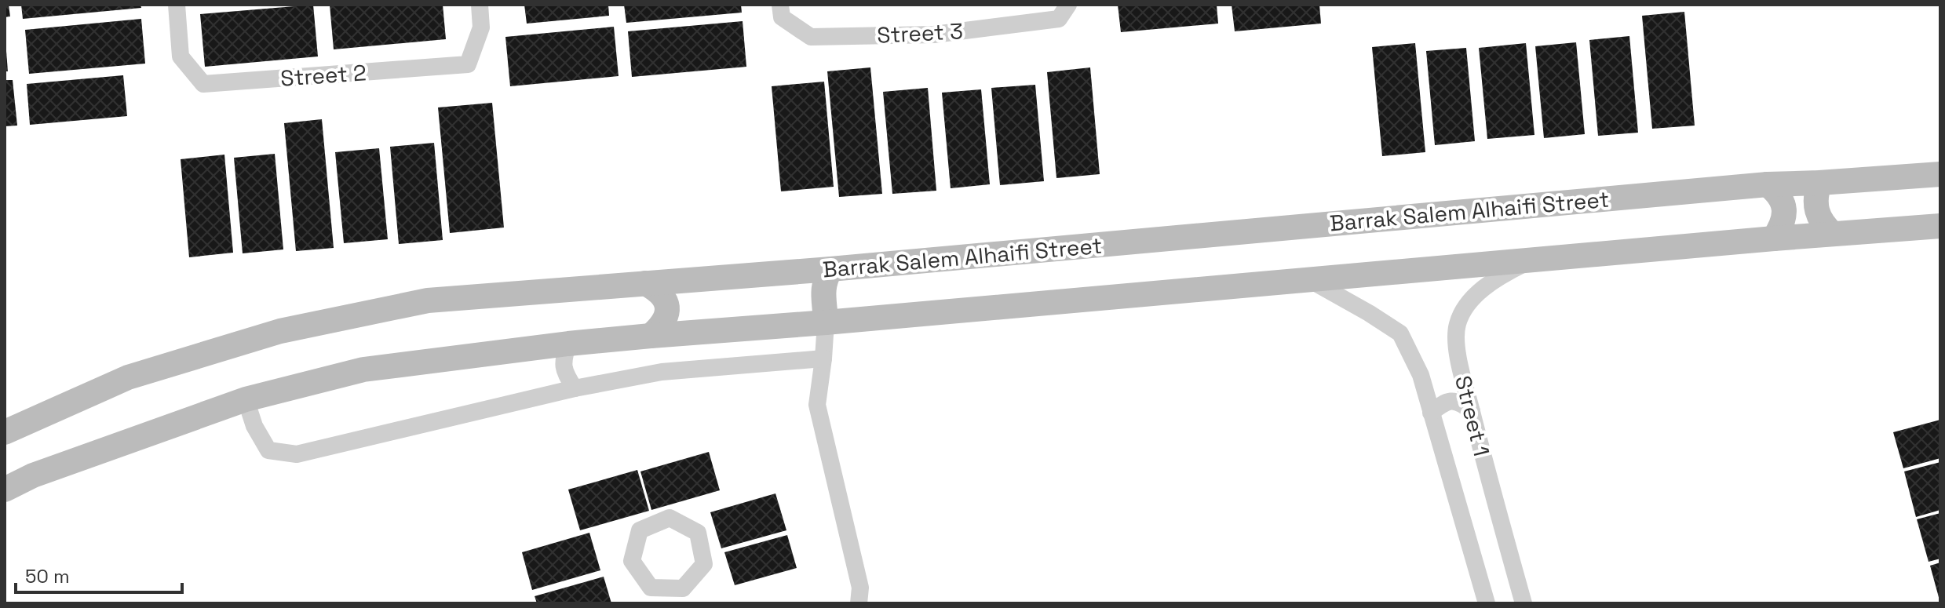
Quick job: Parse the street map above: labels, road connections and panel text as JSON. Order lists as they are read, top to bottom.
{
  "streets": {
    "main road": ["Barrak Salem Alhaifi Street"],
    "street": ["Street 3", "Street 2", "Street 1"]
  },
  "scale_bar": "50 m"
}
